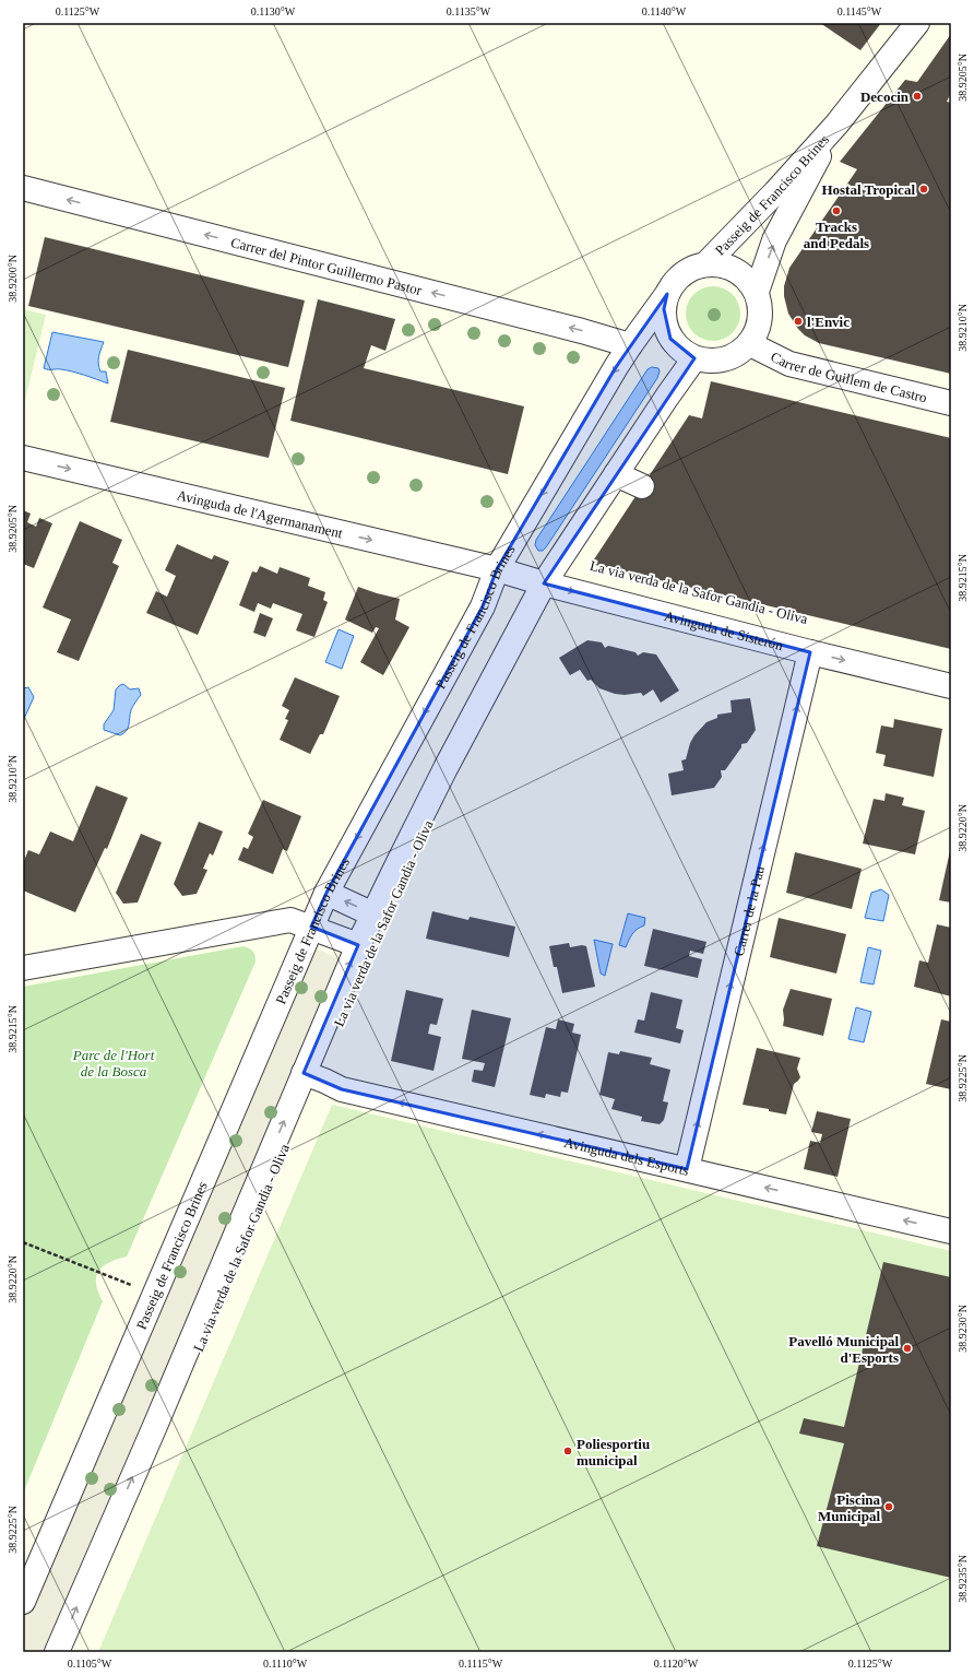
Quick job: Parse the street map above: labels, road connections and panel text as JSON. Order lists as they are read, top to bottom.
{
  "streets": {
    "street": [
      "Passeig de Francisco Brines",
      "Carrer del Pintor Guillermo Pastor",
      "Carrer de Guillem de Castro",
      "Avinguda de l'Agermanament",
      "Avinguda de Sisterón",
      "Carrer de la Pau",
      "Avinguda dels Esports"
    ]
  },
  "crossings": [
    ["Passeig de Francisco Brines", "Carrer del Pintor Guillermo Pastor"],
    ["Passeig de Francisco Brines", "Carrer de Guillem de Castro"],
    ["Passeig de Francisco Brines", "Avinguda de l'Agermanament"],
    ["Passeig de Francisco Brines", "Avinguda de Sisterón"],
    ["Avinguda de l'Agermanament", "Avinguda de Sisterón"],
    ["Avinguda de Sisterón", "Carrer de la Pau"],
    ["Carrer de la Pau", "Avinguda dels Esports"]
  ],
  "one_way": [
    "Carrer del Pintor Guillermo Pastor",
    "Avinguda de l'Agermanament",
    "Avinguda de Sisterón",
    "Carrer de la Pau",
    "Avinguda dels Esports"
  ],
  "parks": ["Parc de l'Hort de la Bosca"],
  "places": [
    "Decocin",
    "Hostal Tropical",
    "Tracks and Pedals",
    "l'Envic",
    "Pavelló Municipal d'Esports",
    "Poliesportiu municipal",
    "Piscina Municipal"
  ],
  "coordinates": [
    "0.1125°W",
    "0.1130°W",
    "0.1135°W",
    "0.1140°W",
    "0.1145°W",
    "38.9205°N",
    "38.9200°N",
    "38.9210°N",
    "38.9215°N",
    "38.9220°N",
    "38.9225°N",
    "38.9230°N",
    "38.9235°N",
    "0.1105°W",
    "0.1110°W",
    "0.1115°W",
    "0.1120°W"
  ]
}
